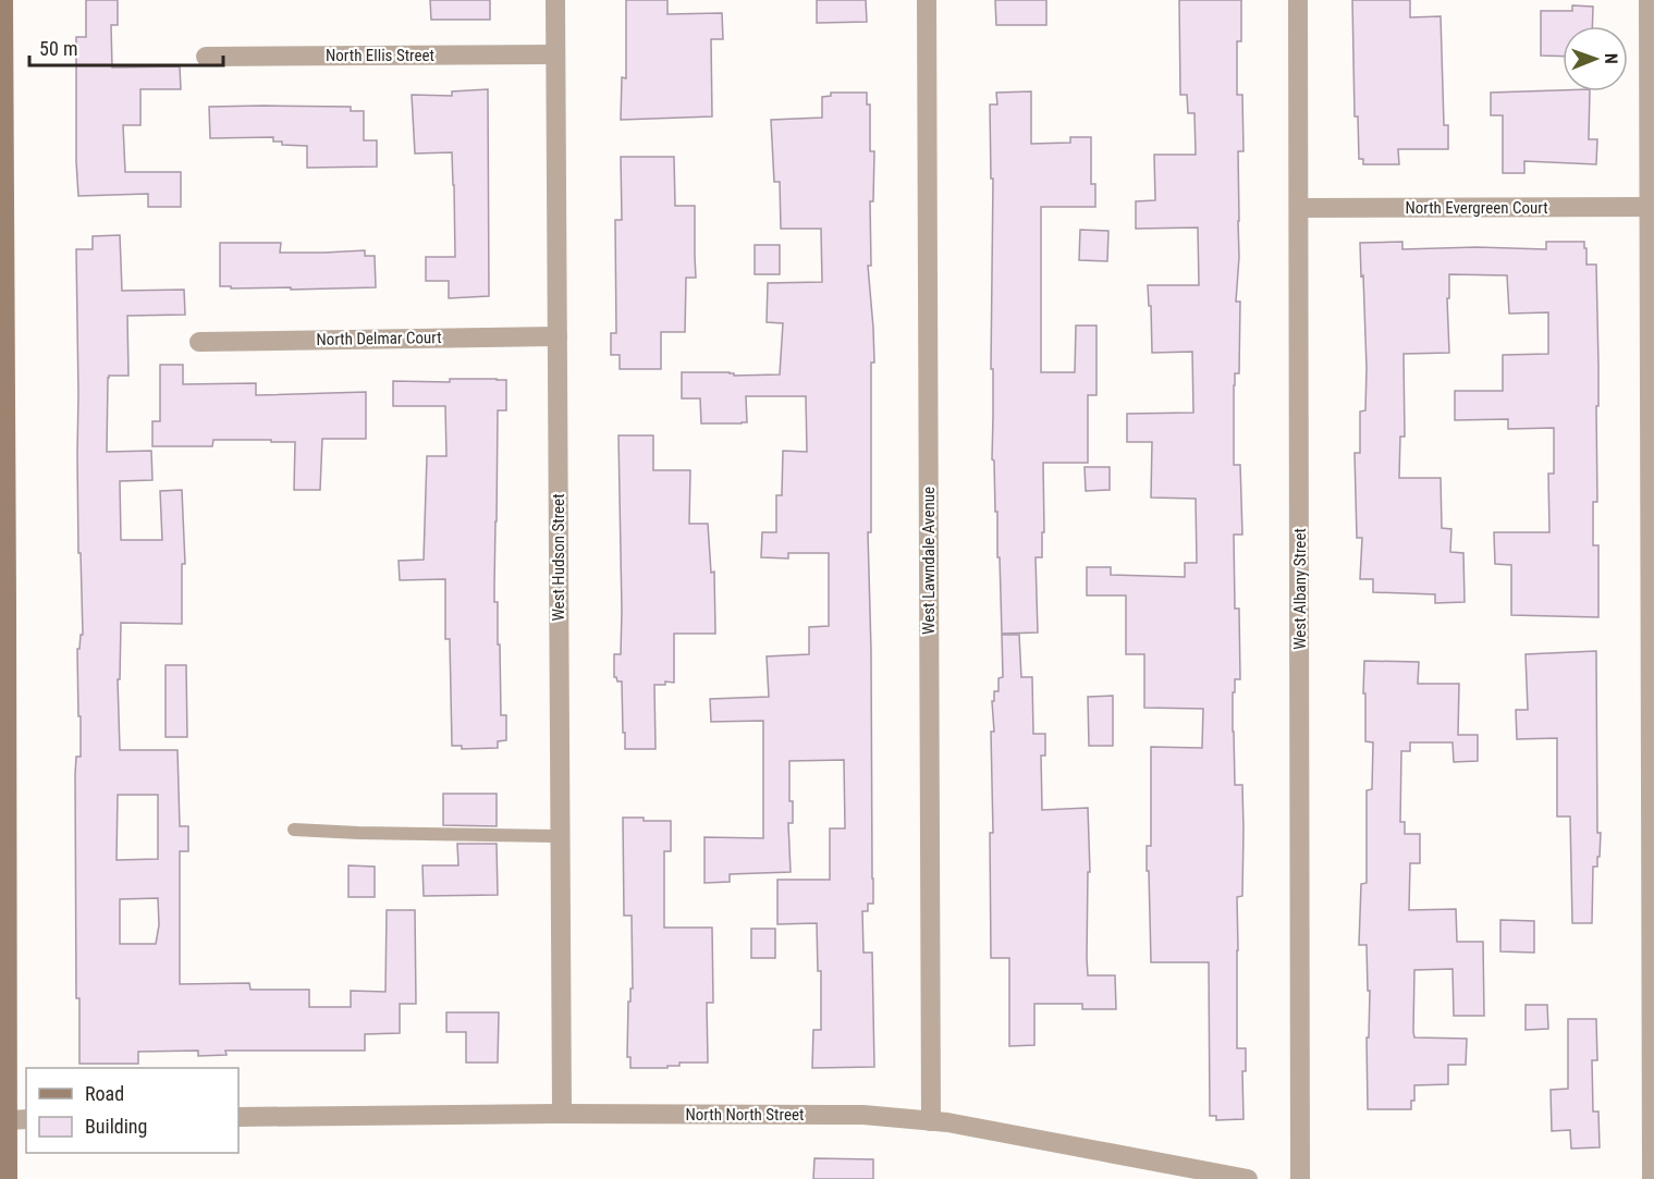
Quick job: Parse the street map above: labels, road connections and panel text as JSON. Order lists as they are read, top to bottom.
{
  "streets": {
    "street": [
      "North Ellis Street",
      "North Evergreen Court",
      "North Delmar Court",
      "West Hudson Street",
      "West Lawndale Avenue",
      "West Albany Street",
      "North North Street"
    ]
  },
  "crossings": [
    ["North Ellis Street", "West Hudson Street"],
    ["North Evergreen Court", "West Albany Street"],
    ["North Delmar Court", "West Hudson Street"],
    ["West Hudson Street", "North North Street"],
    ["West Lawndale Avenue", "North North Street"]
  ],
  "legend": ["Road", "Building"],
  "scale_bar": "50 m",
  "north": "right"
}
